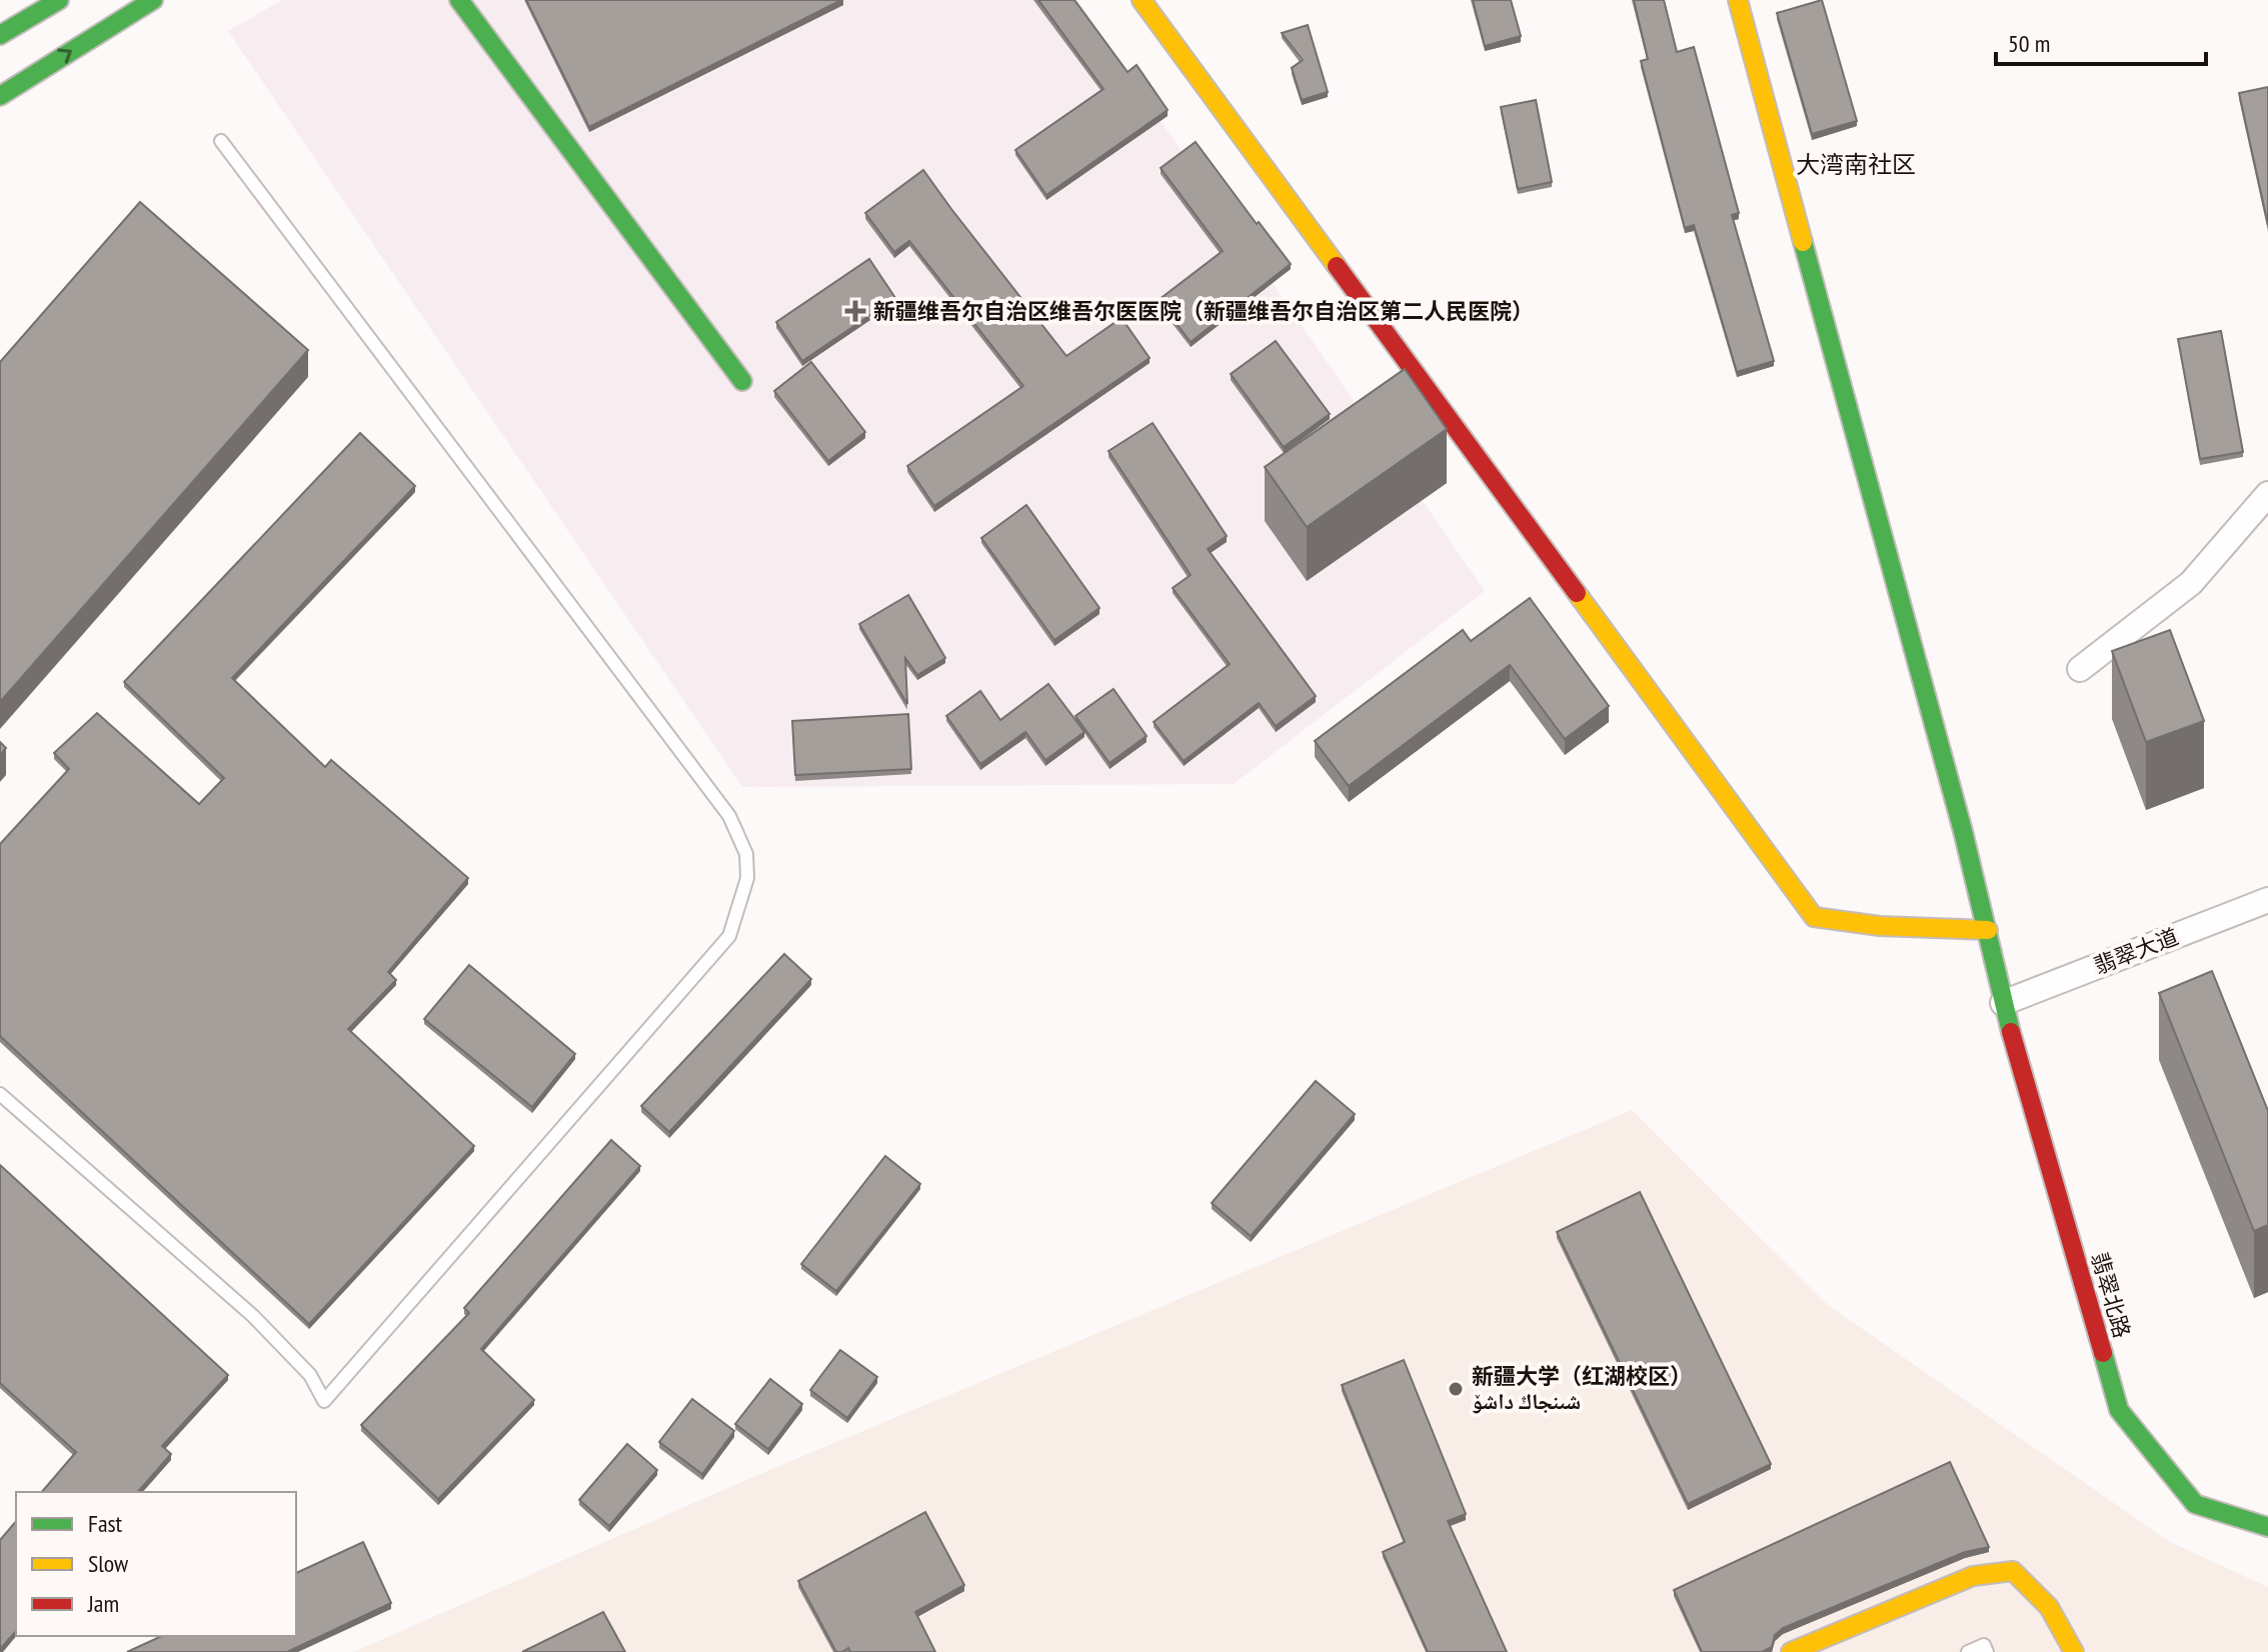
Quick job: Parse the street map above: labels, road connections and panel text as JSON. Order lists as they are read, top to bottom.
{
  "streets": {
    "street": ["翡翠大道", "翡翠北路"]
  },
  "crossings": [
    ["翡翠大道", "翡翠北路"]
  ],
  "districts": ["大湾南社区"],
  "places": {
    "health": ["新疆维吾尔自治区维吾尔医医院（新疆维吾尔自治区第二人民医院）"],
    "other": ["新疆大学（红湖校区） شىنجاڭ داشۆ"]
  },
  "legend": ["Fast", "Slow", "Jam"],
  "scale_bar": "50 m"
}
